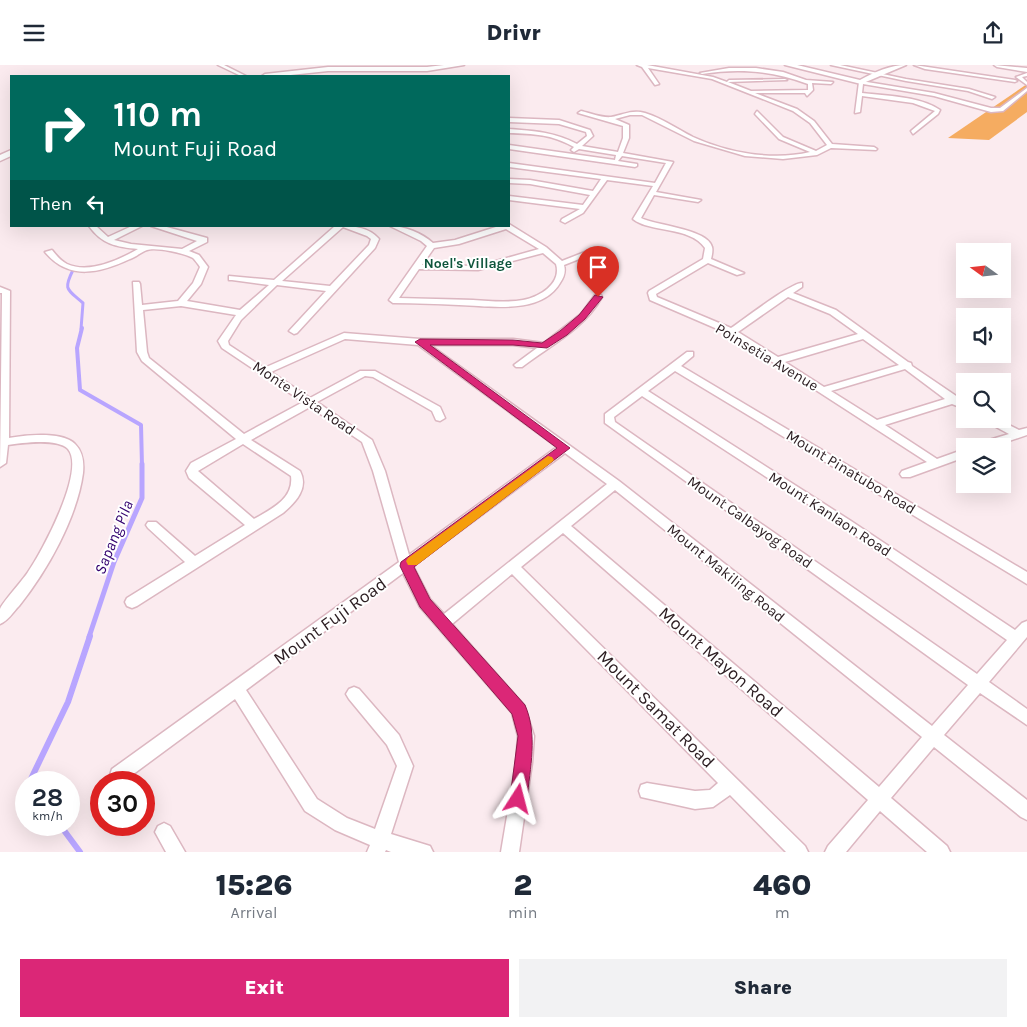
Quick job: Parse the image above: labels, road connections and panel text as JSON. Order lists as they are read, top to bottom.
{
  "streets": {
    "street": [
      "Poinsetia Avenue",
      "Monte Vista Road",
      "Mount Pinatubo Road",
      "Mount Kanlaon Road",
      "Mount Calbayog Road",
      "Mount Makiling Road",
      "Mount Fuji Road",
      "Mount Mayon Road",
      "Mount Samat Road"
    ]
  },
  "crossings": [
    ["Monte Vista Road", "Mount Fuji Road"],
    ["Mount Pinatubo Road", "Mount Calbayog Road"],
    ["Mount Kanlaon Road", "Mount Calbayog Road"],
    ["Mount Makiling Road", "Mount Fuji Road"]
  ],
  "districts": ["Noel's Village"],
  "water": ["Sapang Pila"],
  "north": "left",
  "page": {
    "header": "Drivr",
    "turn": ["110 m", "Mount Fuji Road"],
    "then": "Then",
    "speed": "28 km/h",
    "limit": "30",
    "eta": [
      "15:26",
      "Arrival",
      "2",
      "min",
      "460",
      "m"
    ],
    "buttons": ["Exit", "Share"]
  }
}
